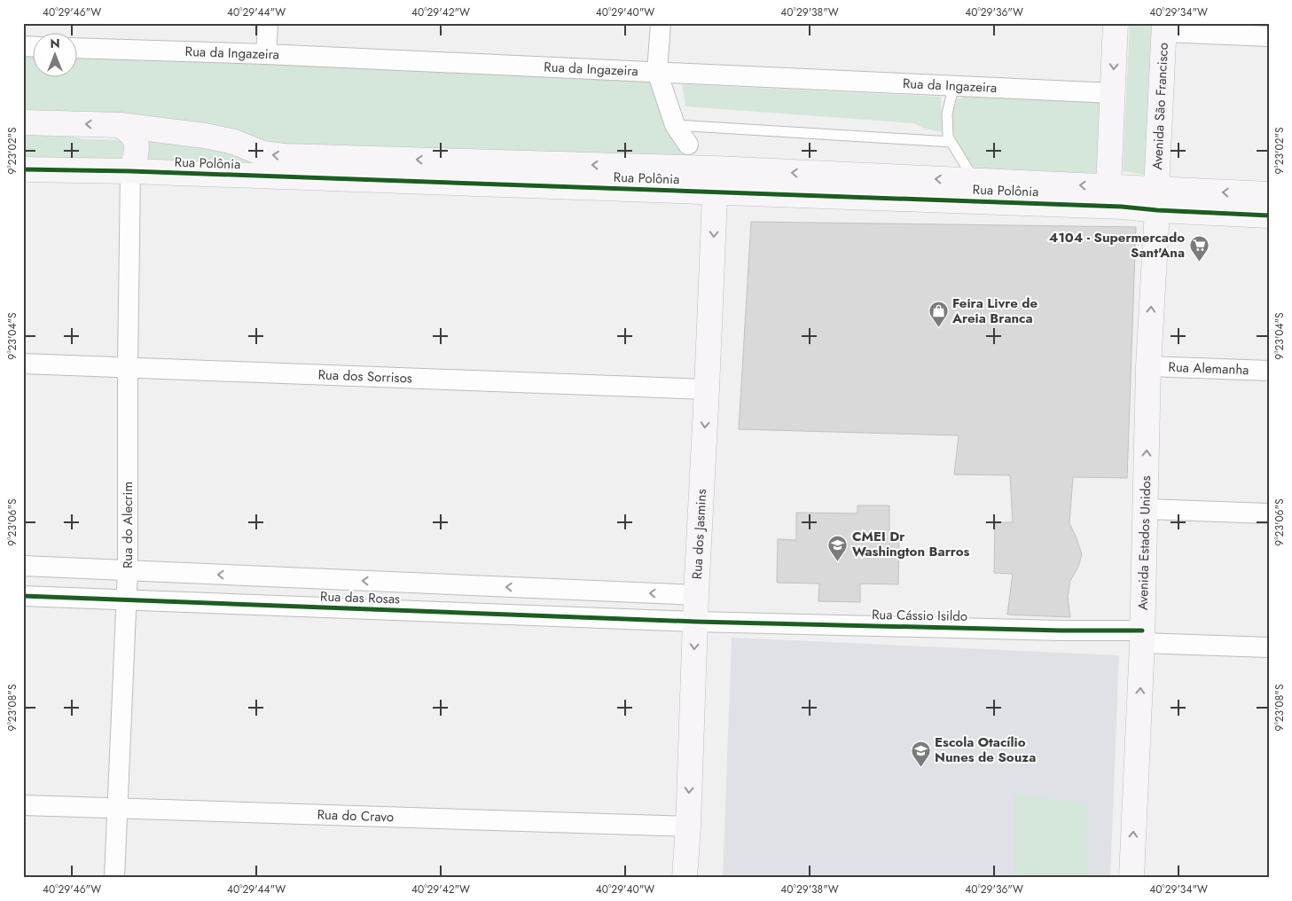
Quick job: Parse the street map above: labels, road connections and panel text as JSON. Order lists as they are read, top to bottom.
{
  "streets": {
    "main road": [
      "Avenida São Francisco",
      "Rua Polônia",
      "Rua dos Jasmins",
      "Avenida Estados Unidos"
    ],
    "street": [
      "Rua da Ingazeira",
      "Rua Alemanha",
      "Rua dos Sorrisos",
      "Rua do Alecrim",
      "Rua das Rosas",
      "Rua Cássio Isildo",
      "Rua do Cravo"
    ]
  },
  "crossings": [
    ["Avenida São Francisco", "Rua Polônia"],
    ["Avenida São Francisco", "Avenida Estados Unidos"],
    ["Rua Polônia", "Rua do Alecrim"],
    ["Rua Polônia", "Rua dos Jasmins"],
    ["Rua Polônia", "Avenida Estados Unidos"],
    ["Rua Alemanha", "Avenida Estados Unidos"],
    ["Rua dos Sorrisos", "Rua do Alecrim"],
    ["Rua dos Sorrisos", "Rua dos Jasmins"],
    ["Rua do Alecrim", "Rua das Rosas"],
    ["Rua do Alecrim", "Rua do Cravo"],
    ["Rua dos Jasmins", "Rua das Rosas"],
    ["Rua dos Jasmins", "Rua Cássio Isildo"],
    ["Rua dos Jasmins", "Rua do Cravo"],
    ["Avenida Estados Unidos", "Rua Cássio Isildo"],
    ["Rua das Rosas", "Rua Cássio Isildo"]
  ],
  "one_way": ["Rua dos Jasmins", "Avenida Estados Unidos"],
  "places": {
    "supermarket": ["4104 - Supermercado Sant'Ana"],
    "shop": ["Feira Livre de Areia Branca"],
    "school or university": ["CMEI Dr Washington Barros", "Escola Otacílio Nunes de Souza"]
  },
  "north": "top",
  "coordinates": [
    "40°29'46\"W",
    "40°29'44\"W",
    "40°29'42\"W",
    "40°29'40\"W",
    "40°29'38\"W",
    "40°29'36\"W",
    "40°29'34\"W",
    "9°23'02\"S",
    "9°23'04\"S",
    "9°23'06\"S",
    "9°23'08\"S"
  ]
}
